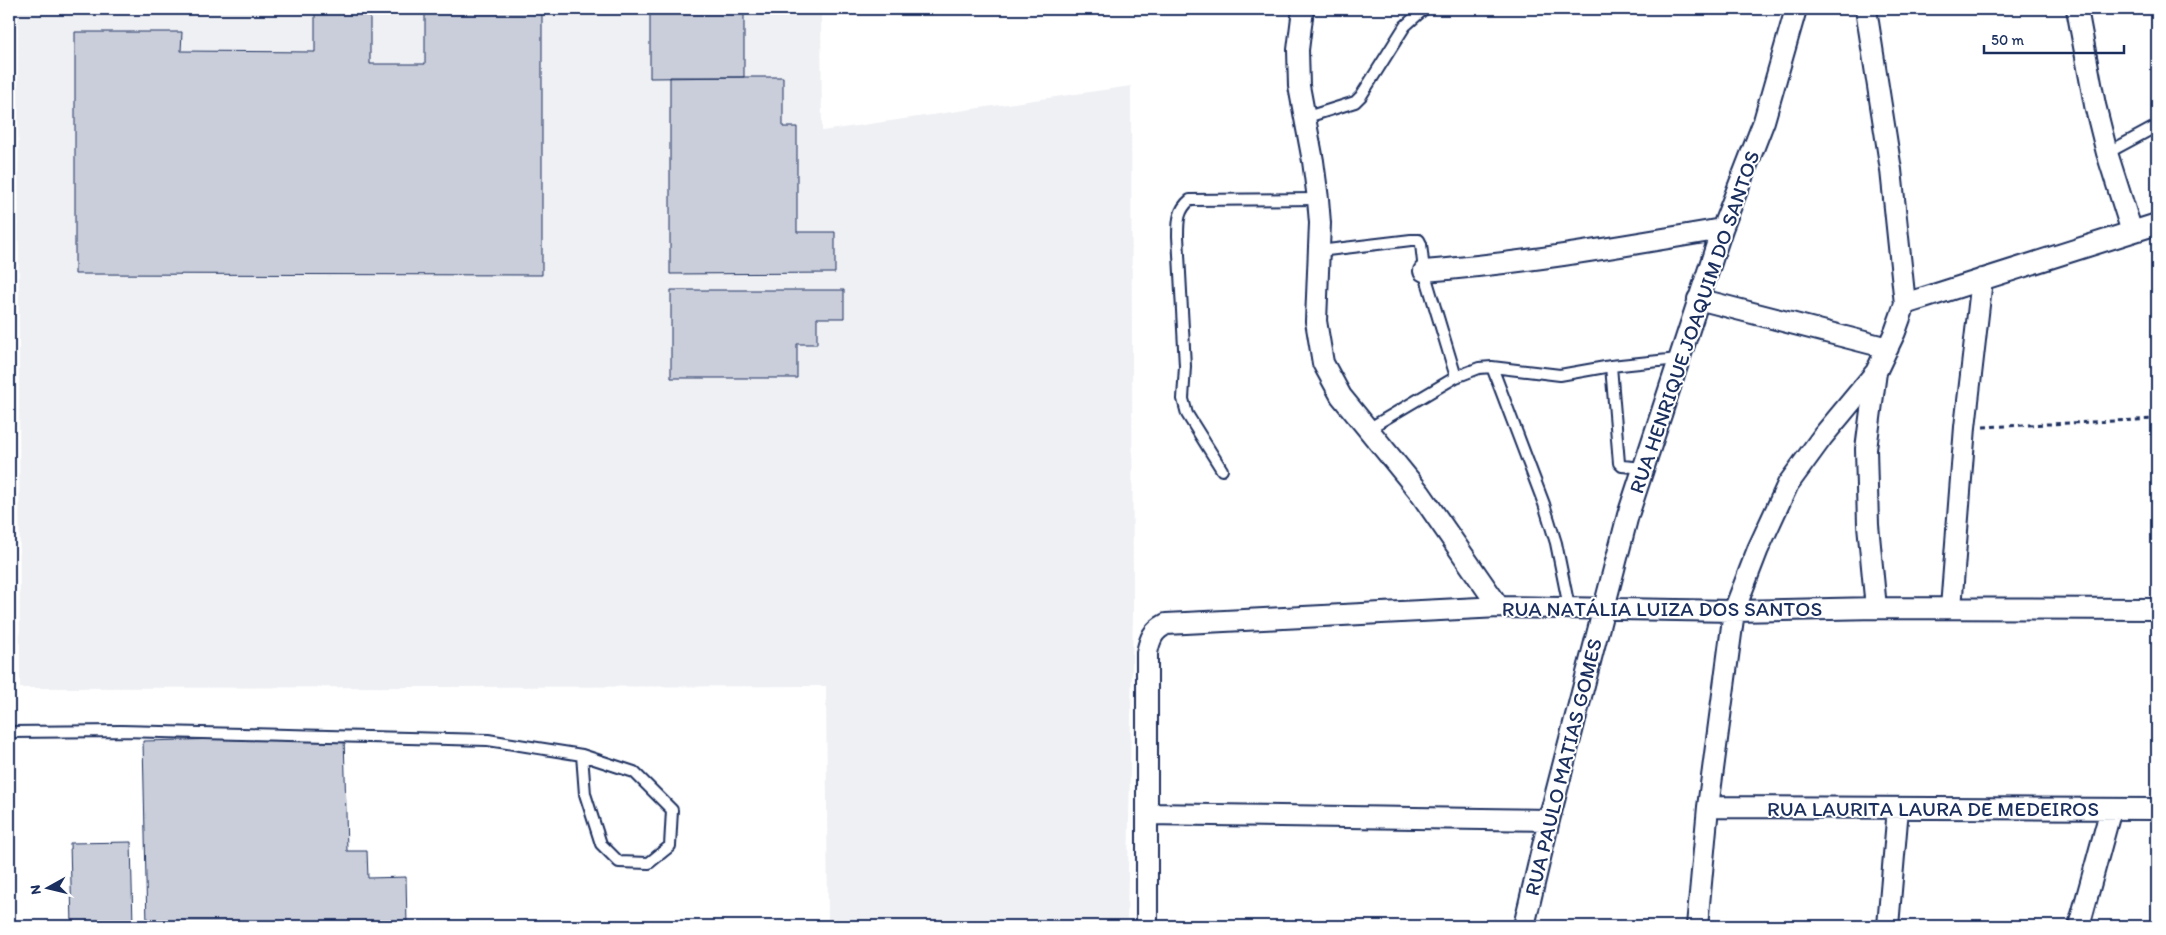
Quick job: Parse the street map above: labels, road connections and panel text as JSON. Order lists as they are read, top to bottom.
{
  "streets": {
    "street": [
      "RUA HENRIQUE JOAQUIM DO SANTOS",
      "RUA NATÁLIA LUIZA DOS SANTOS",
      "RUA PAULO MATIAS GOMES",
      "RUA LAURITA LAURA DE MEDEIROS"
    ]
  },
  "crossings": [
    ["RUA HENRIQUE JOAQUIM DO SANTOS", "RUA NATÁLIA LUIZA DOS SANTOS"],
    ["RUA HENRIQUE JOAQUIM DO SANTOS", "RUA PAULO MATIAS GOMES"],
    ["RUA NATÁLIA LUIZA DOS SANTOS", "RUA PAULO MATIAS GOMES"]
  ],
  "scale_bar": "50 m",
  "north": "left"
}
